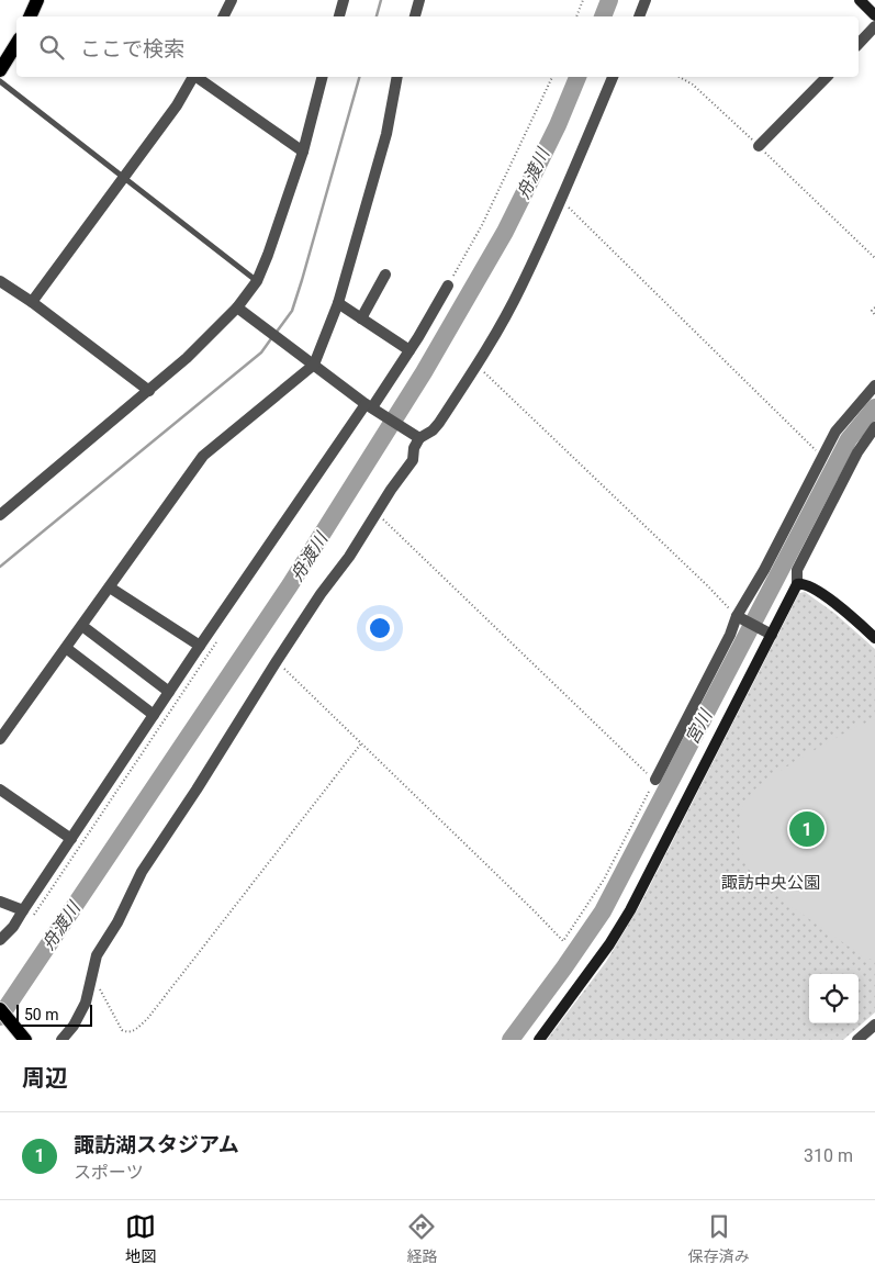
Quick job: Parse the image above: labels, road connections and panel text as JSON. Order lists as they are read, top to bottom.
{
  "water": ["舟渡川", "宮川"],
  "parks": ["諏訪中央公園"],
  "scale_bar": "50 m",
  "page": {
    "search": "ここで検索",
    "pins": "1",
    "scale": "50 m",
    "heading": "周辺",
    "list": [
      {
        "mark": "1",
        "name": "諏訪湖スタジアム",
        "note": "スポーツ",
        "value": "310 m"
      }
    ],
    "nav": ["地図", "経路", "保存済み"]
  }
}
